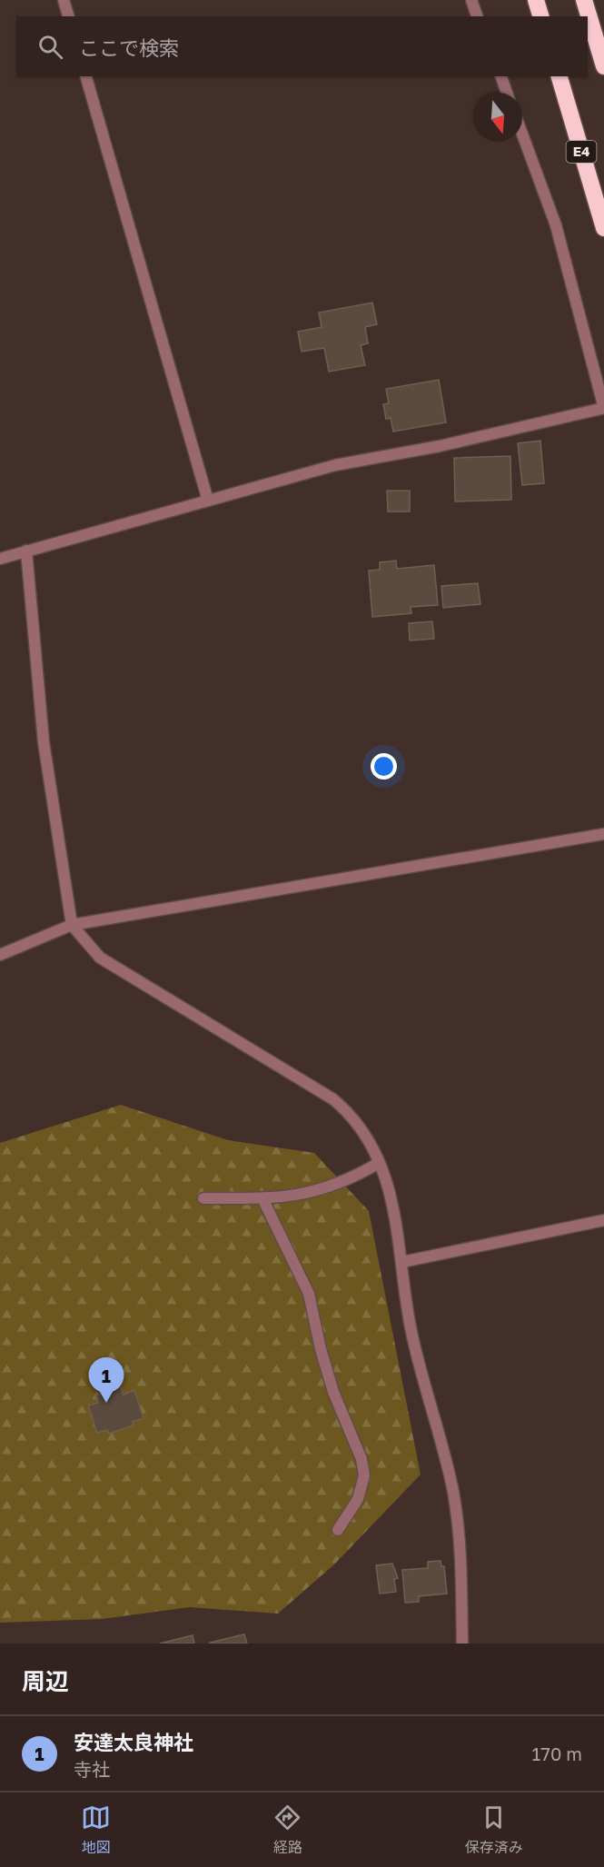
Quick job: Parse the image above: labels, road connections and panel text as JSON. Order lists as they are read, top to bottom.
{
  "streets": {
    "highway": ["E4"]
  },
  "north": "bottom",
  "page": {
    "search": "ここで検索",
    "pins": "1",
    "heading": "周辺",
    "list": [
      {
        "mark": "1",
        "name": "安達太良神社",
        "note": "寺社",
        "value": "170 m"
      }
    ],
    "nav": ["地図", "経路", "保存済み"]
  }
}
